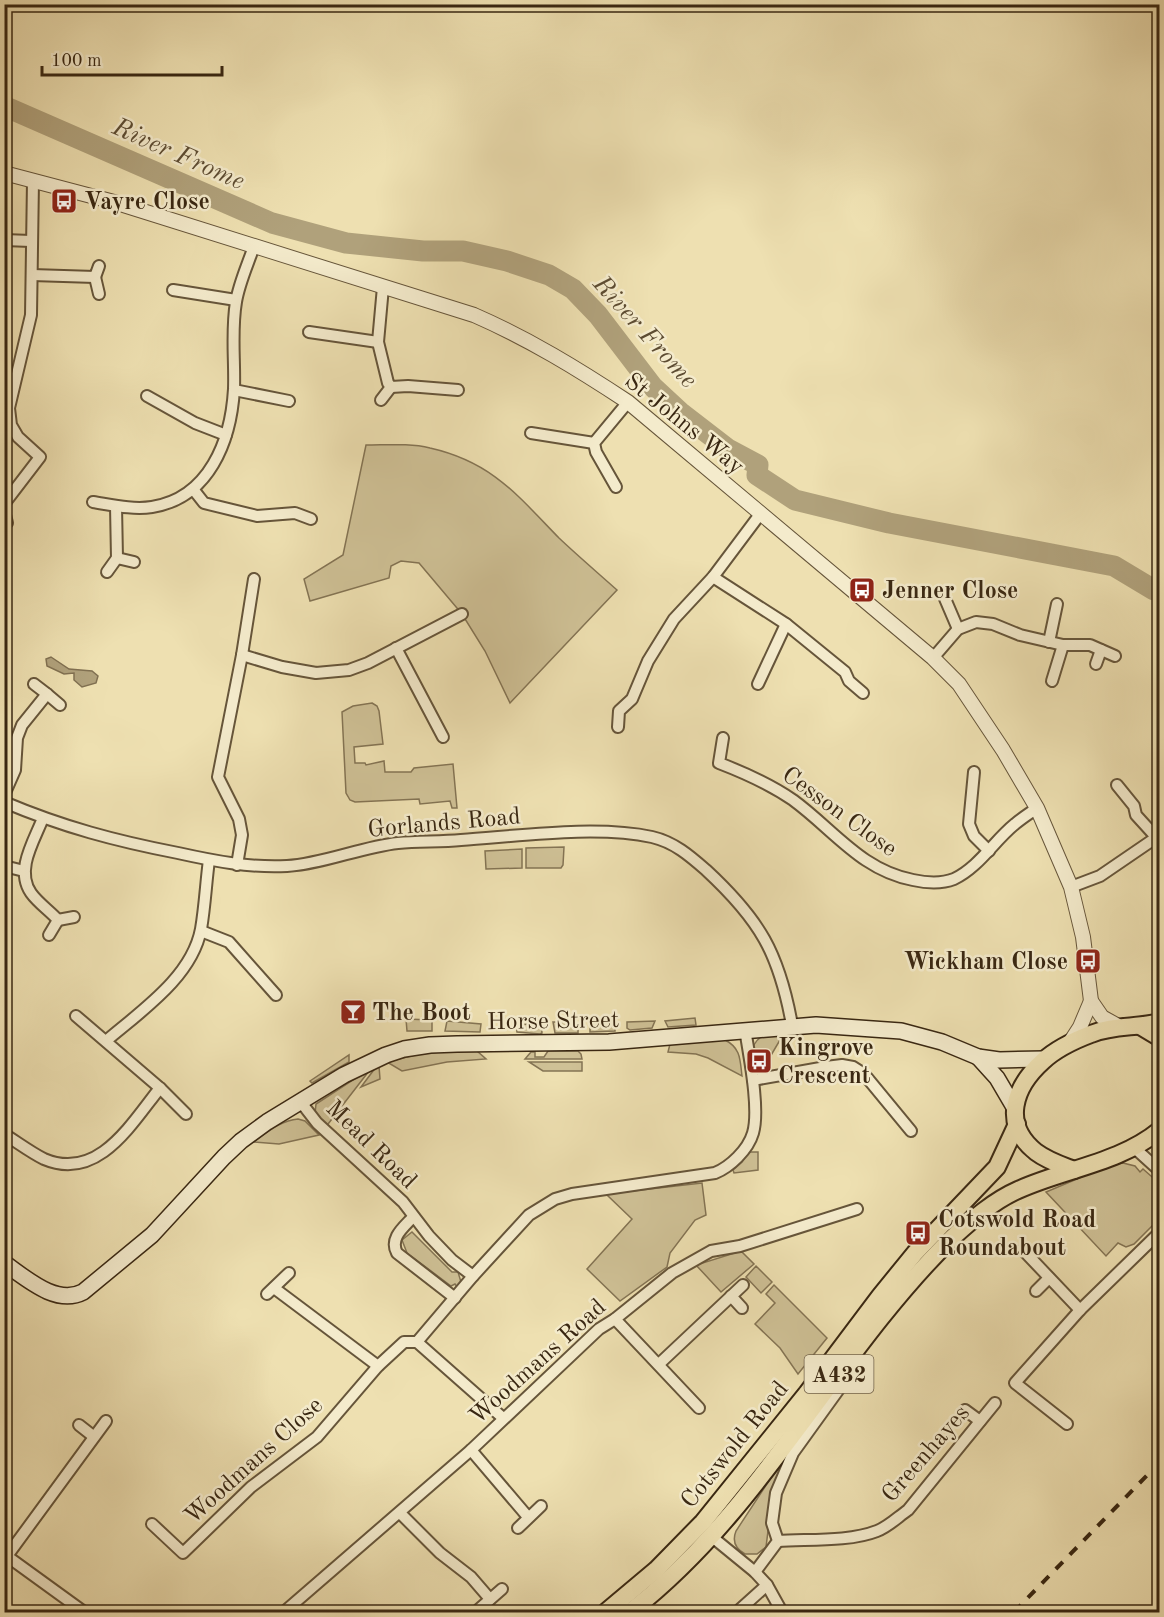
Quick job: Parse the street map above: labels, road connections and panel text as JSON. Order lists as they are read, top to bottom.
{
  "streets": {
    "main road": ["Horse Street", "A432", "Cotswold Road"],
    "street": [
      "St Johns Way",
      "Cesson Close",
      "Gorlands Road",
      "Mead Road",
      "Woodmans Road",
      "Greenhayes",
      "Woodmans Close"
    ]
  },
  "crossings": [
    ["St Johns Way", "Cesson Close"],
    ["Gorlands Road", "Horse Street"],
    ["Horse Street", "Mead Road"],
    ["A432", "Cotswold Road"],
    ["Cotswold Road", "Greenhayes"]
  ],
  "water": ["River Frome"],
  "places": {
    "bus stop": [
      "Vayre Close",
      "Jenner Close",
      "Wickham Close",
      "Kingrove Crescent",
      "Cotswold Road Roundabout"
    ],
    "bar": ["The Boot"]
  },
  "scale_bar": "100 m"
}
